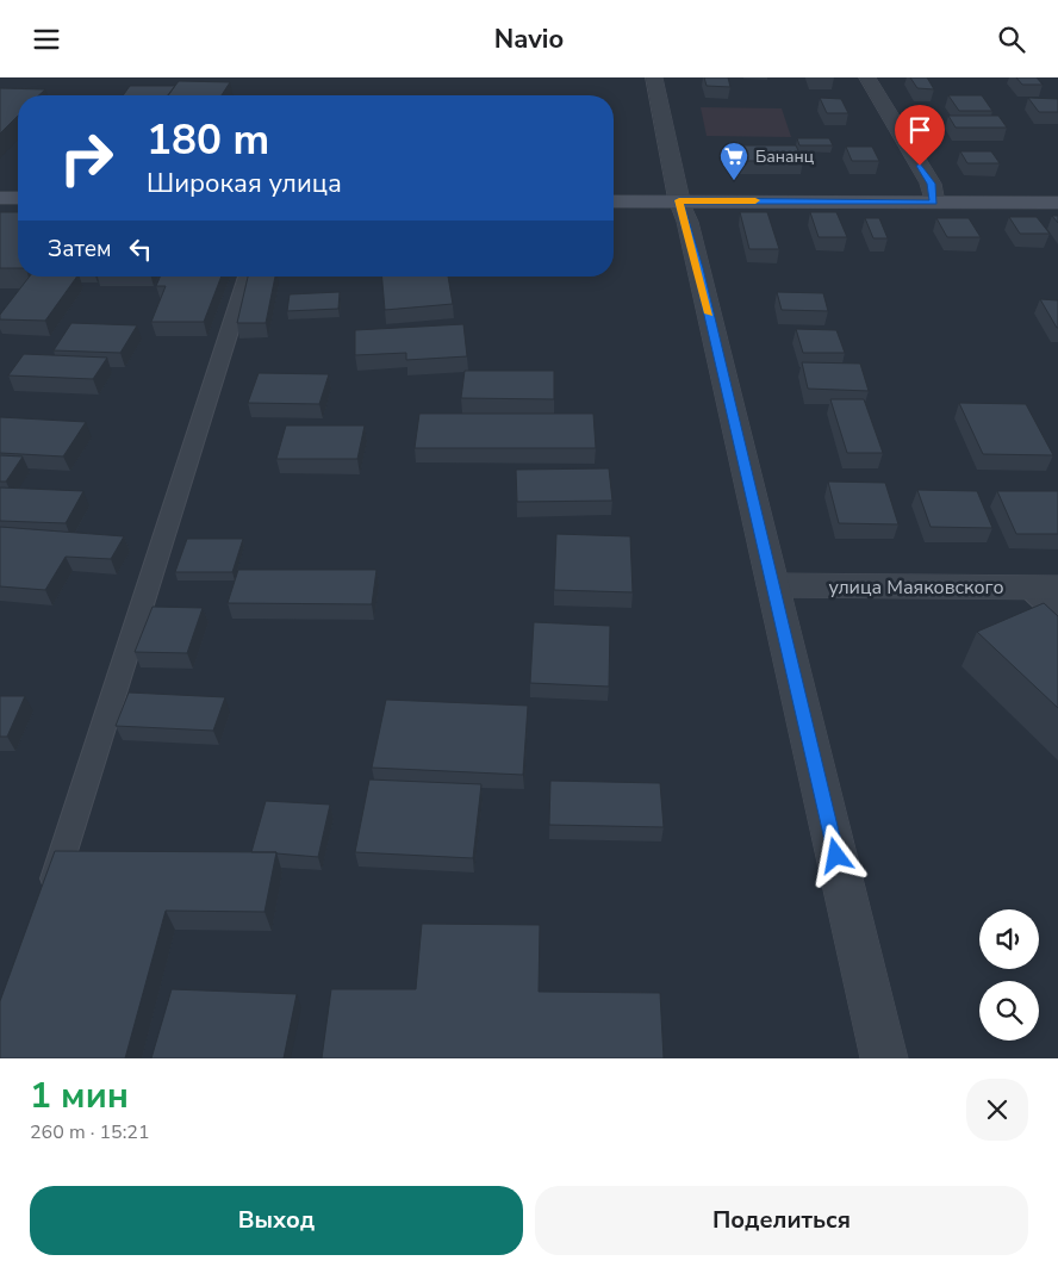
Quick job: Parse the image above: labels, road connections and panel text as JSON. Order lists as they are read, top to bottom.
{
  "streets": {
    "street": ["улица Маяковского"]
  },
  "places": {
    "supermarket": ["Бананц"]
  },
  "page": {
    "header": "Navio",
    "turn": ["180 m", "Широкая улица"],
    "then": "Затем",
    "heading": ["1 мин", "260 m · 15:21"],
    "buttons": ["Выход", "Поделиться"]
  }
}
